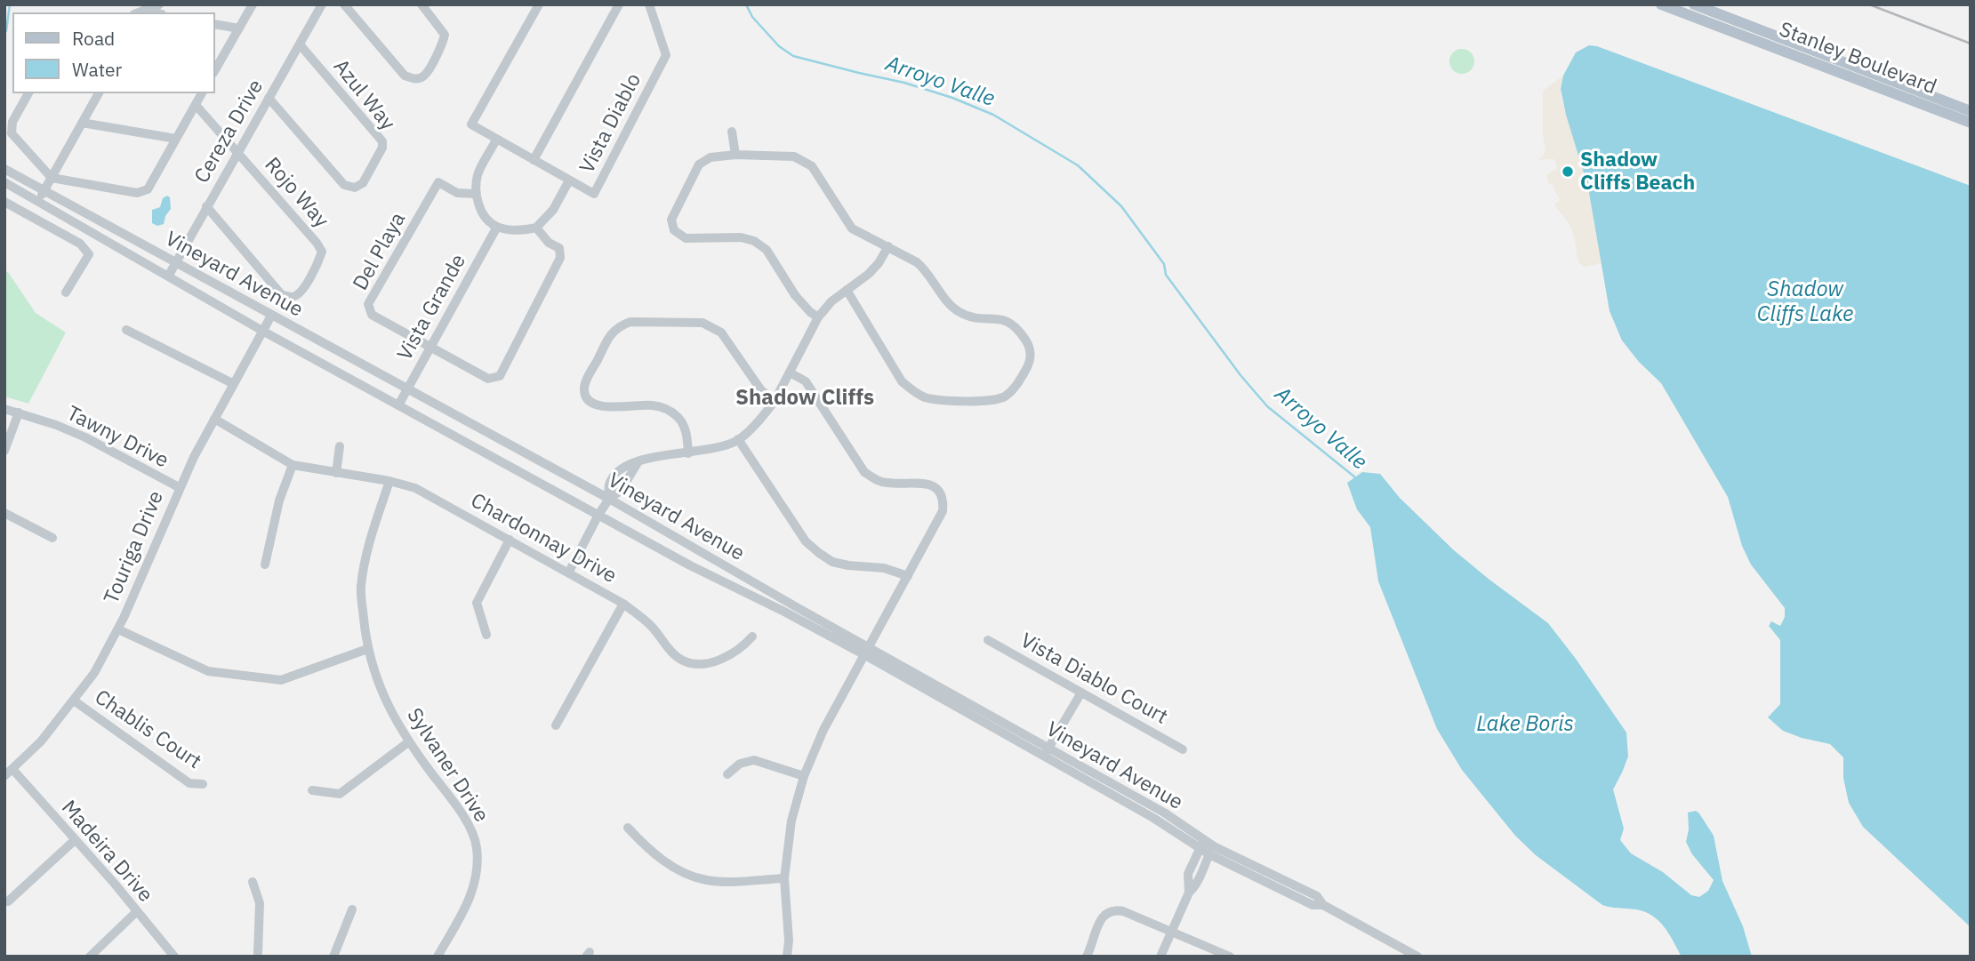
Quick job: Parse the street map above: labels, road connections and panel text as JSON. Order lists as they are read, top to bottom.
{
  "streets": {
    "main road": ["Stanley Boulevard"],
    "street": [
      "Azul Way",
      "Vista Diablo",
      "Cereza Drive",
      "Rojo Way",
      "Del Playa",
      "Vineyard Avenue",
      "Vista Grande",
      "Tawny Drive",
      "Chardonnay Drive",
      "Touriga Drive",
      "Vista Diablo Court",
      "Chablis Court",
      "Sylvaner Drive",
      "Madeira Drive"
    ]
  },
  "crossings": [
    ["Azul Way", "Cereza Drive"],
    ["Vista Diablo", "Del Playa"],
    ["Vista Diablo", "Vista Grande"],
    ["Cereza Drive", "Rojo Way"],
    ["Cereza Drive", "Vineyard Avenue"],
    ["Del Playa", "Vista Grande"],
    ["Vineyard Avenue", "Vista Grande"],
    ["Vineyard Avenue", "Touriga Drive"],
    ["Tawny Drive", "Touriga Drive"],
    ["Chardonnay Drive", "Sylvaner Drive"],
    ["Touriga Drive", "Chablis Court"],
    ["Touriga Drive", "Madeira Drive"]
  ],
  "districts": ["Shadow Cliffs"],
  "water": ["Arroyo Valle", "Shadow Cliffs Lake", "Lake Boris"],
  "places": ["Shadow Cliffs Beach"],
  "legend": ["Road", "Water"]
}
